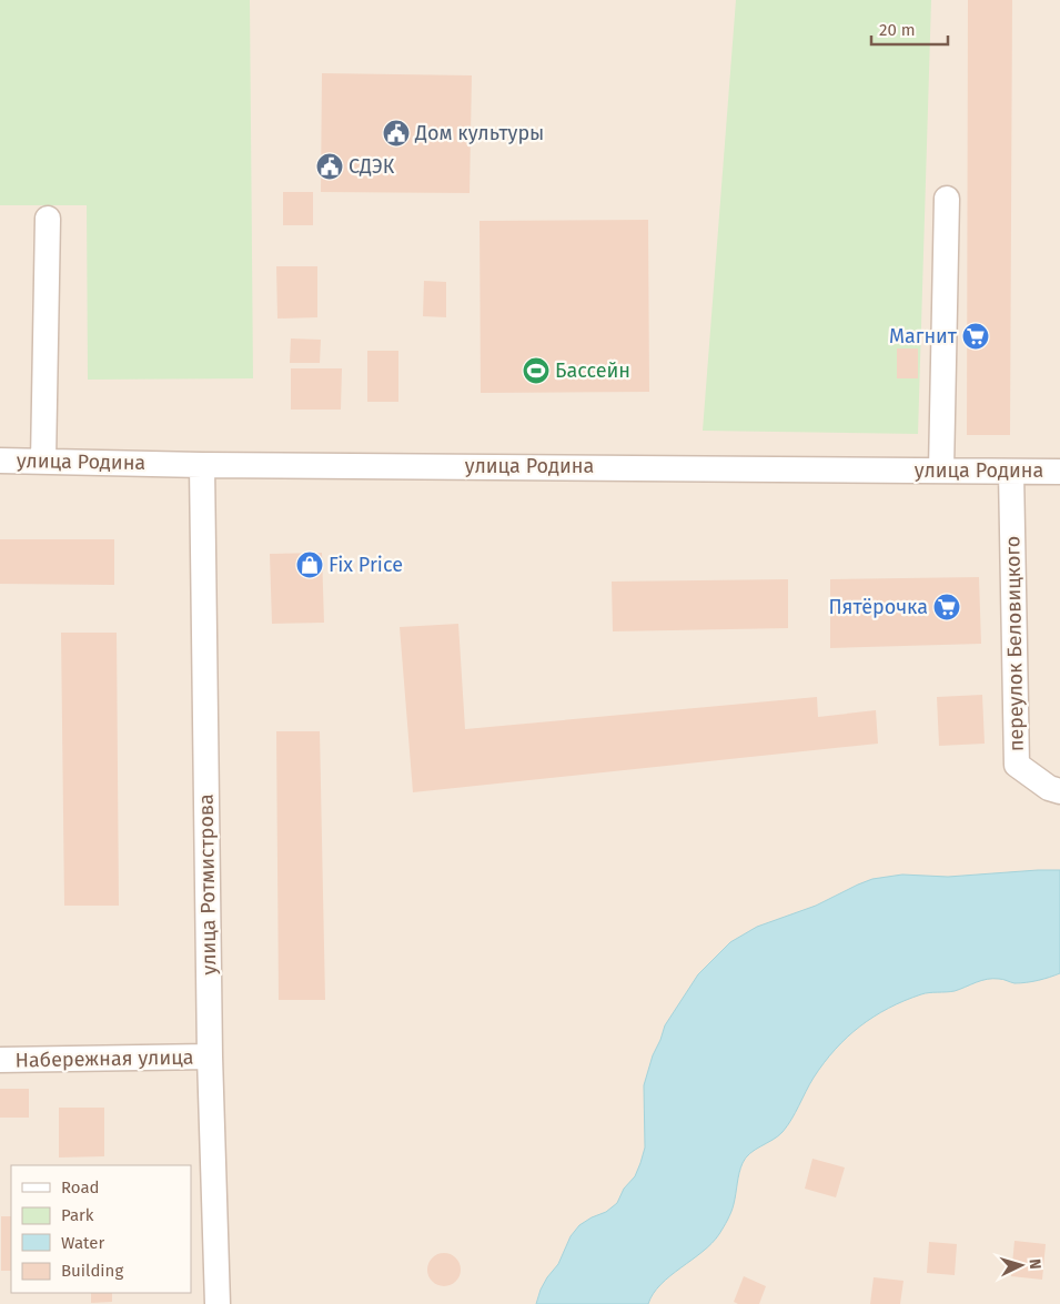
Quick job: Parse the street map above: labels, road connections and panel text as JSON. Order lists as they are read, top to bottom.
{
  "streets": {
    "street": [
      "улица Родина",
      "переулок Беловицкого",
      "улица Ротмистрова",
      "Набережная улица"
    ]
  },
  "crossings": [
    ["улица Родина", "переулок Беловицкого"],
    ["улица Родина", "улица Ротмистрова"],
    ["улица Ротмистрова", "Набережная улица"]
  ],
  "places": {
    "public building": ["Дом культуры", "СДЭК"],
    "supermarket": ["Магнит", "Пятёрочка"],
    "sports": ["Бассейн"],
    "shop": ["Fix Price"]
  },
  "legend": [
    "Road",
    "Park",
    "Water",
    "Building"
  ],
  "scale_bar": "20 m",
  "north": "right"
}
